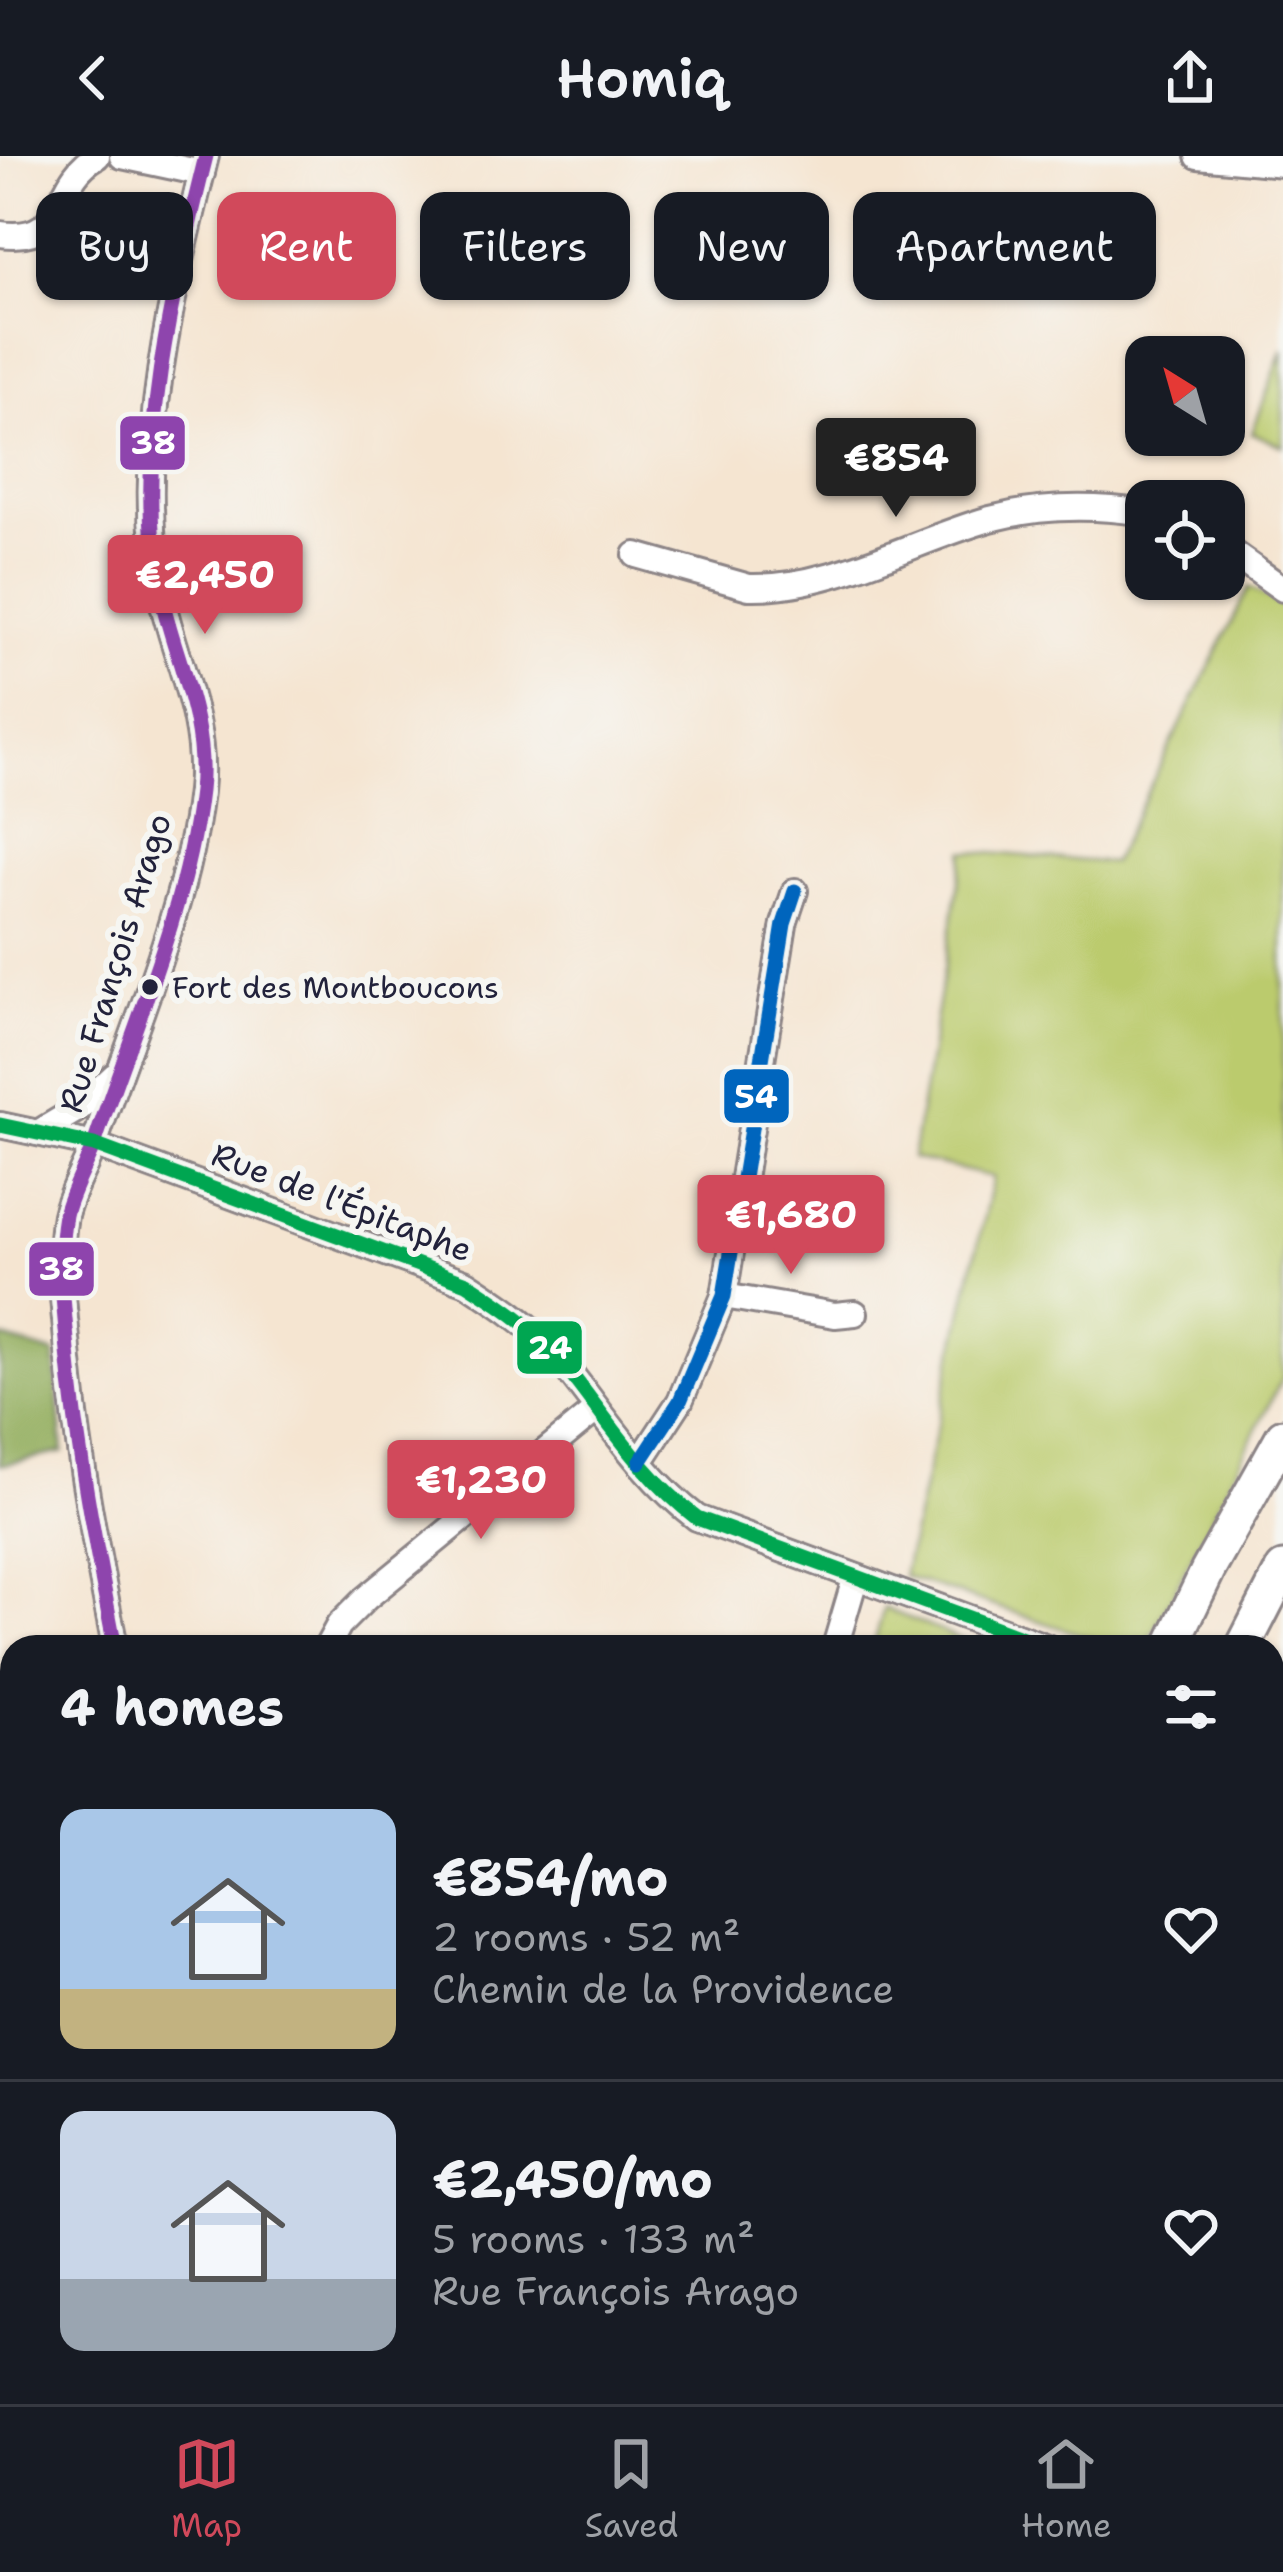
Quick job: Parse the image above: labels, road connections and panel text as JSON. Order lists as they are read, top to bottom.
{
  "streets": {
    "street": ["Rue François Arago", "Rue de l'Épitaphe"]
  },
  "crossings": [
    ["Rue François Arago", "Rue de l'Épitaphe"]
  ],
  "places": ["Fort des Montboucons"],
  "lines": ["transit line 38", "transit line 54", "transit line 24"],
  "north": "top left",
  "page": {
    "header": "Homiq",
    "chip": [
      "Buy",
      "Rent",
      "Filters",
      "New",
      "Apartment"
    ],
    "price": [
      "€854",
      "€2,450",
      "€1,680",
      "€1,230"
    ],
    "heading": "4 homes",
    "list": [
      {
        "name": "€854/mo",
        "note": "2 rooms · 52 m² · Chemin de la Providence"
      },
      {
        "name": "€2,450/mo",
        "note": "5 rooms · 133 m² · Rue François Arago"
      }
    ],
    "tabs": ["Map", "Saved", "Home"]
  }
}
